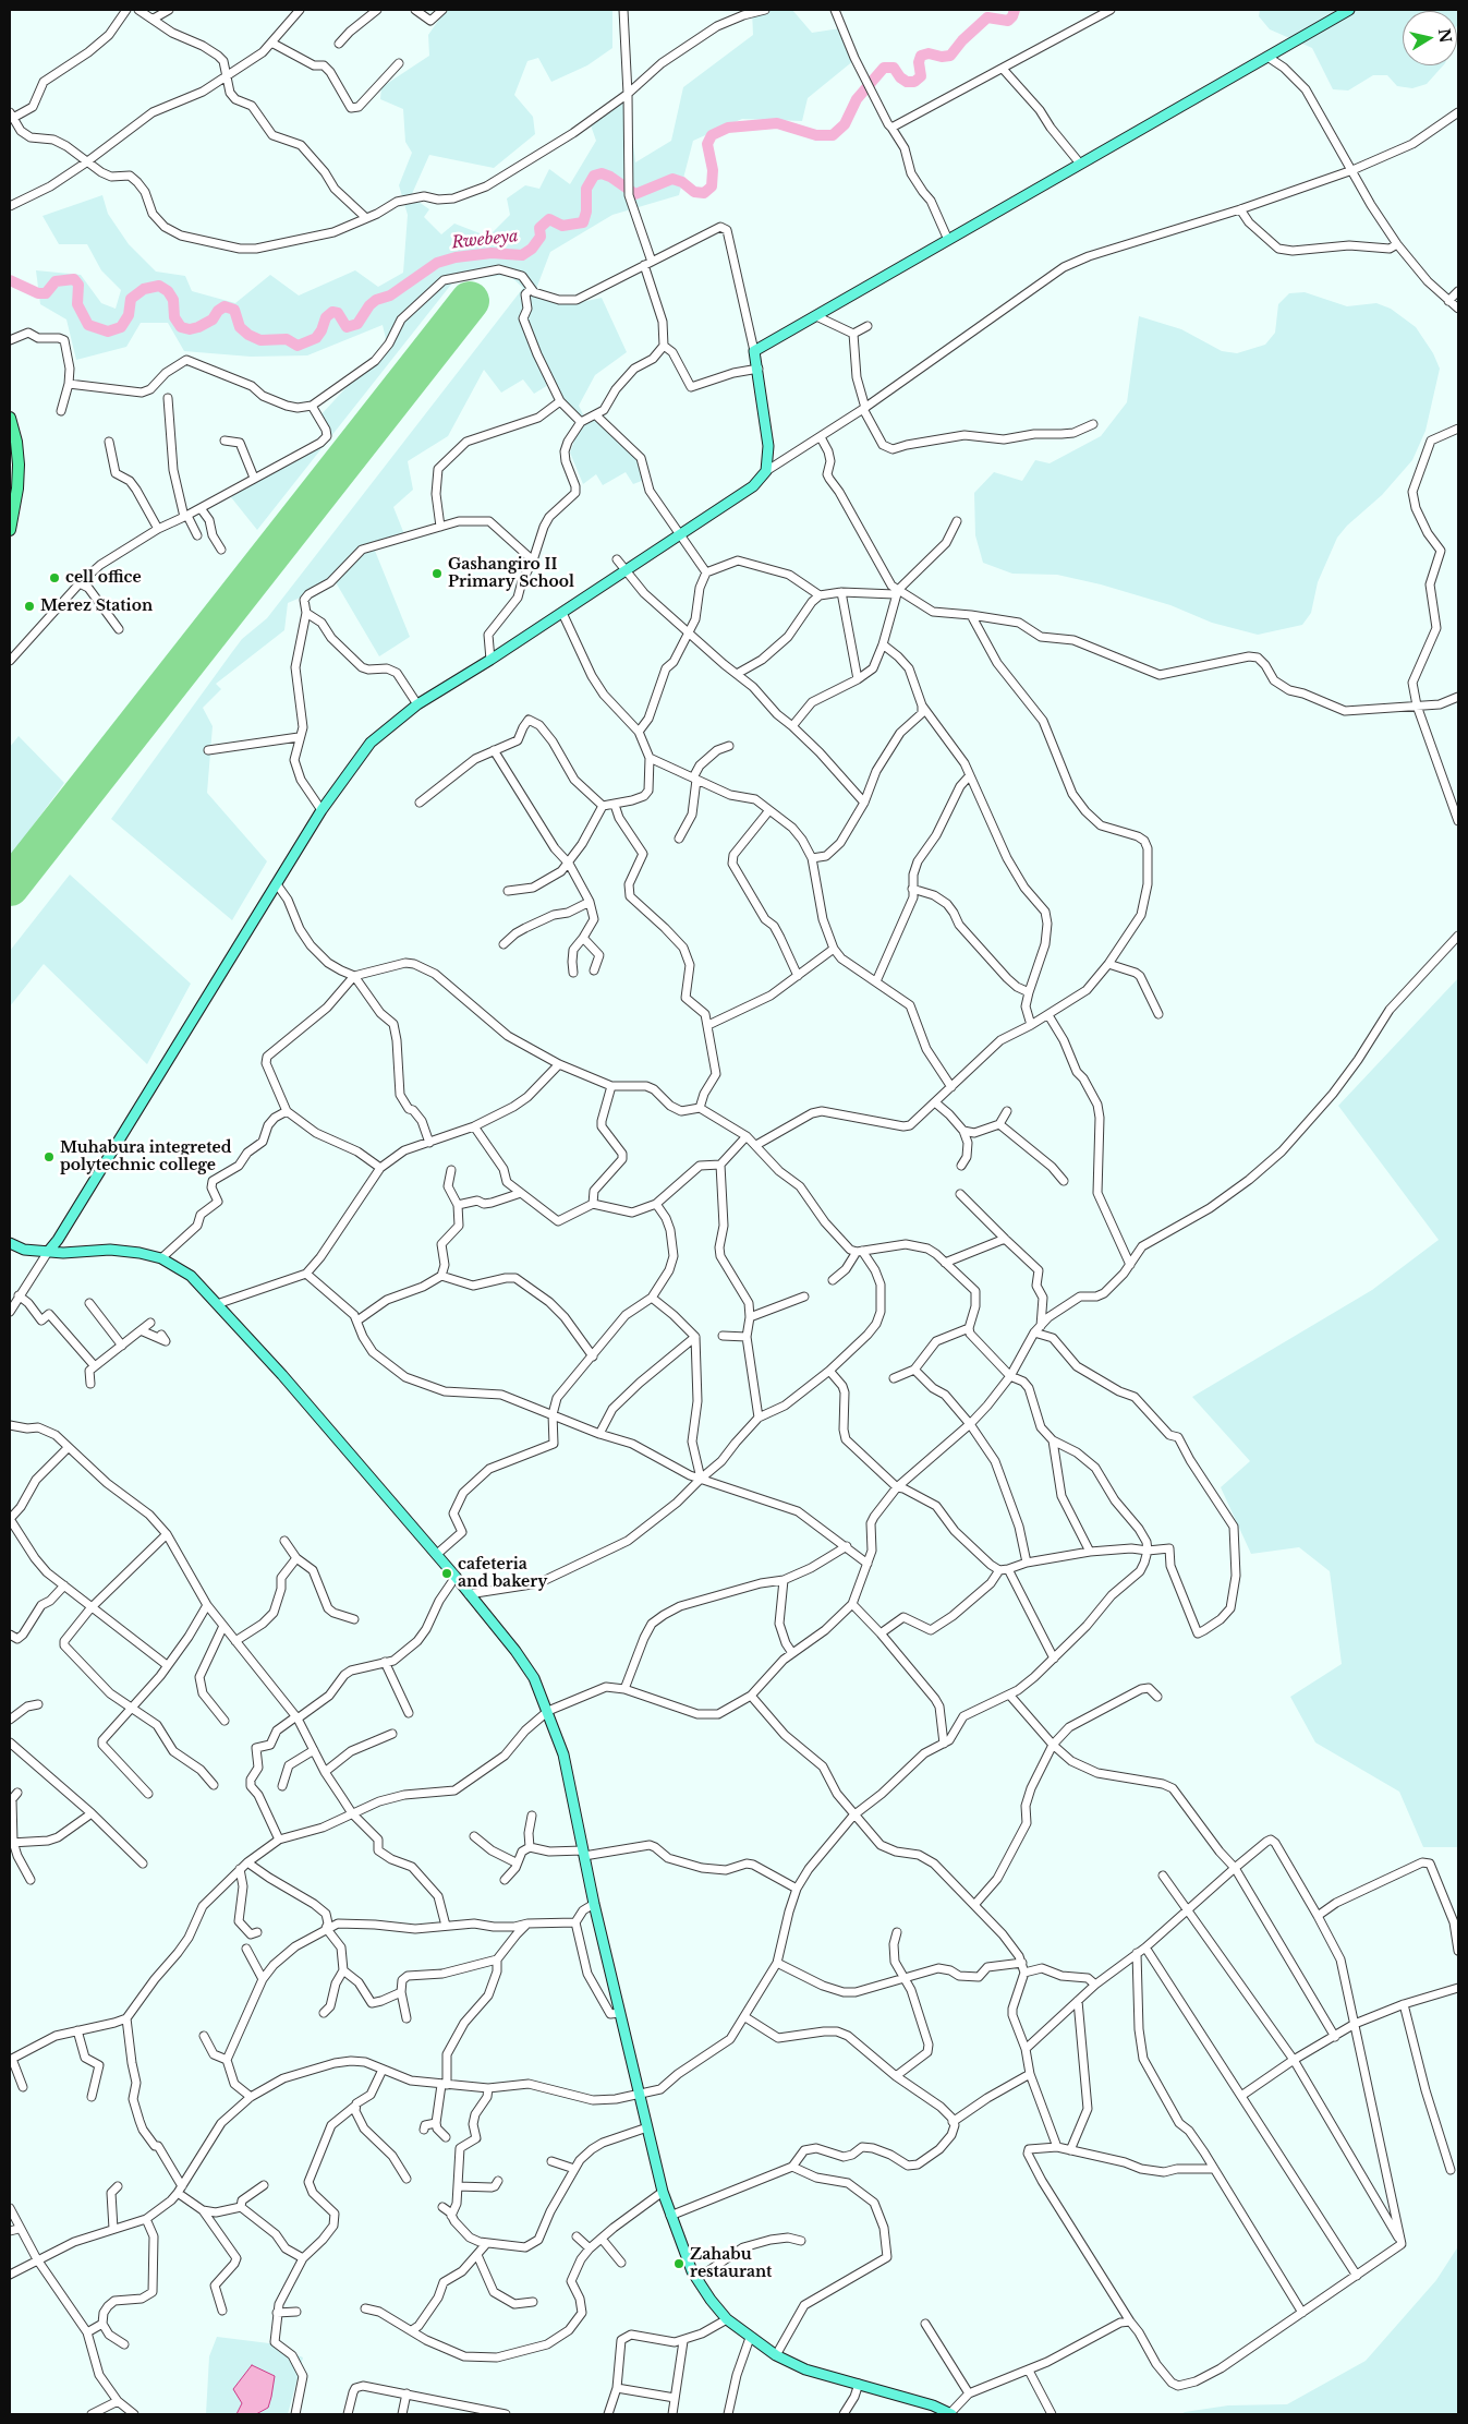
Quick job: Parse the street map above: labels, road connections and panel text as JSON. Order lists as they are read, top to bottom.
{
  "water": ["Rwebeya"],
  "places": [
    "Gashangiro II Primary School",
    "cell office",
    "Merez Station",
    "Muhabura integreted polytechnic college",
    "cafeteria and bakery",
    "Zahabu restaurant"
  ],
  "north": "right"
}
